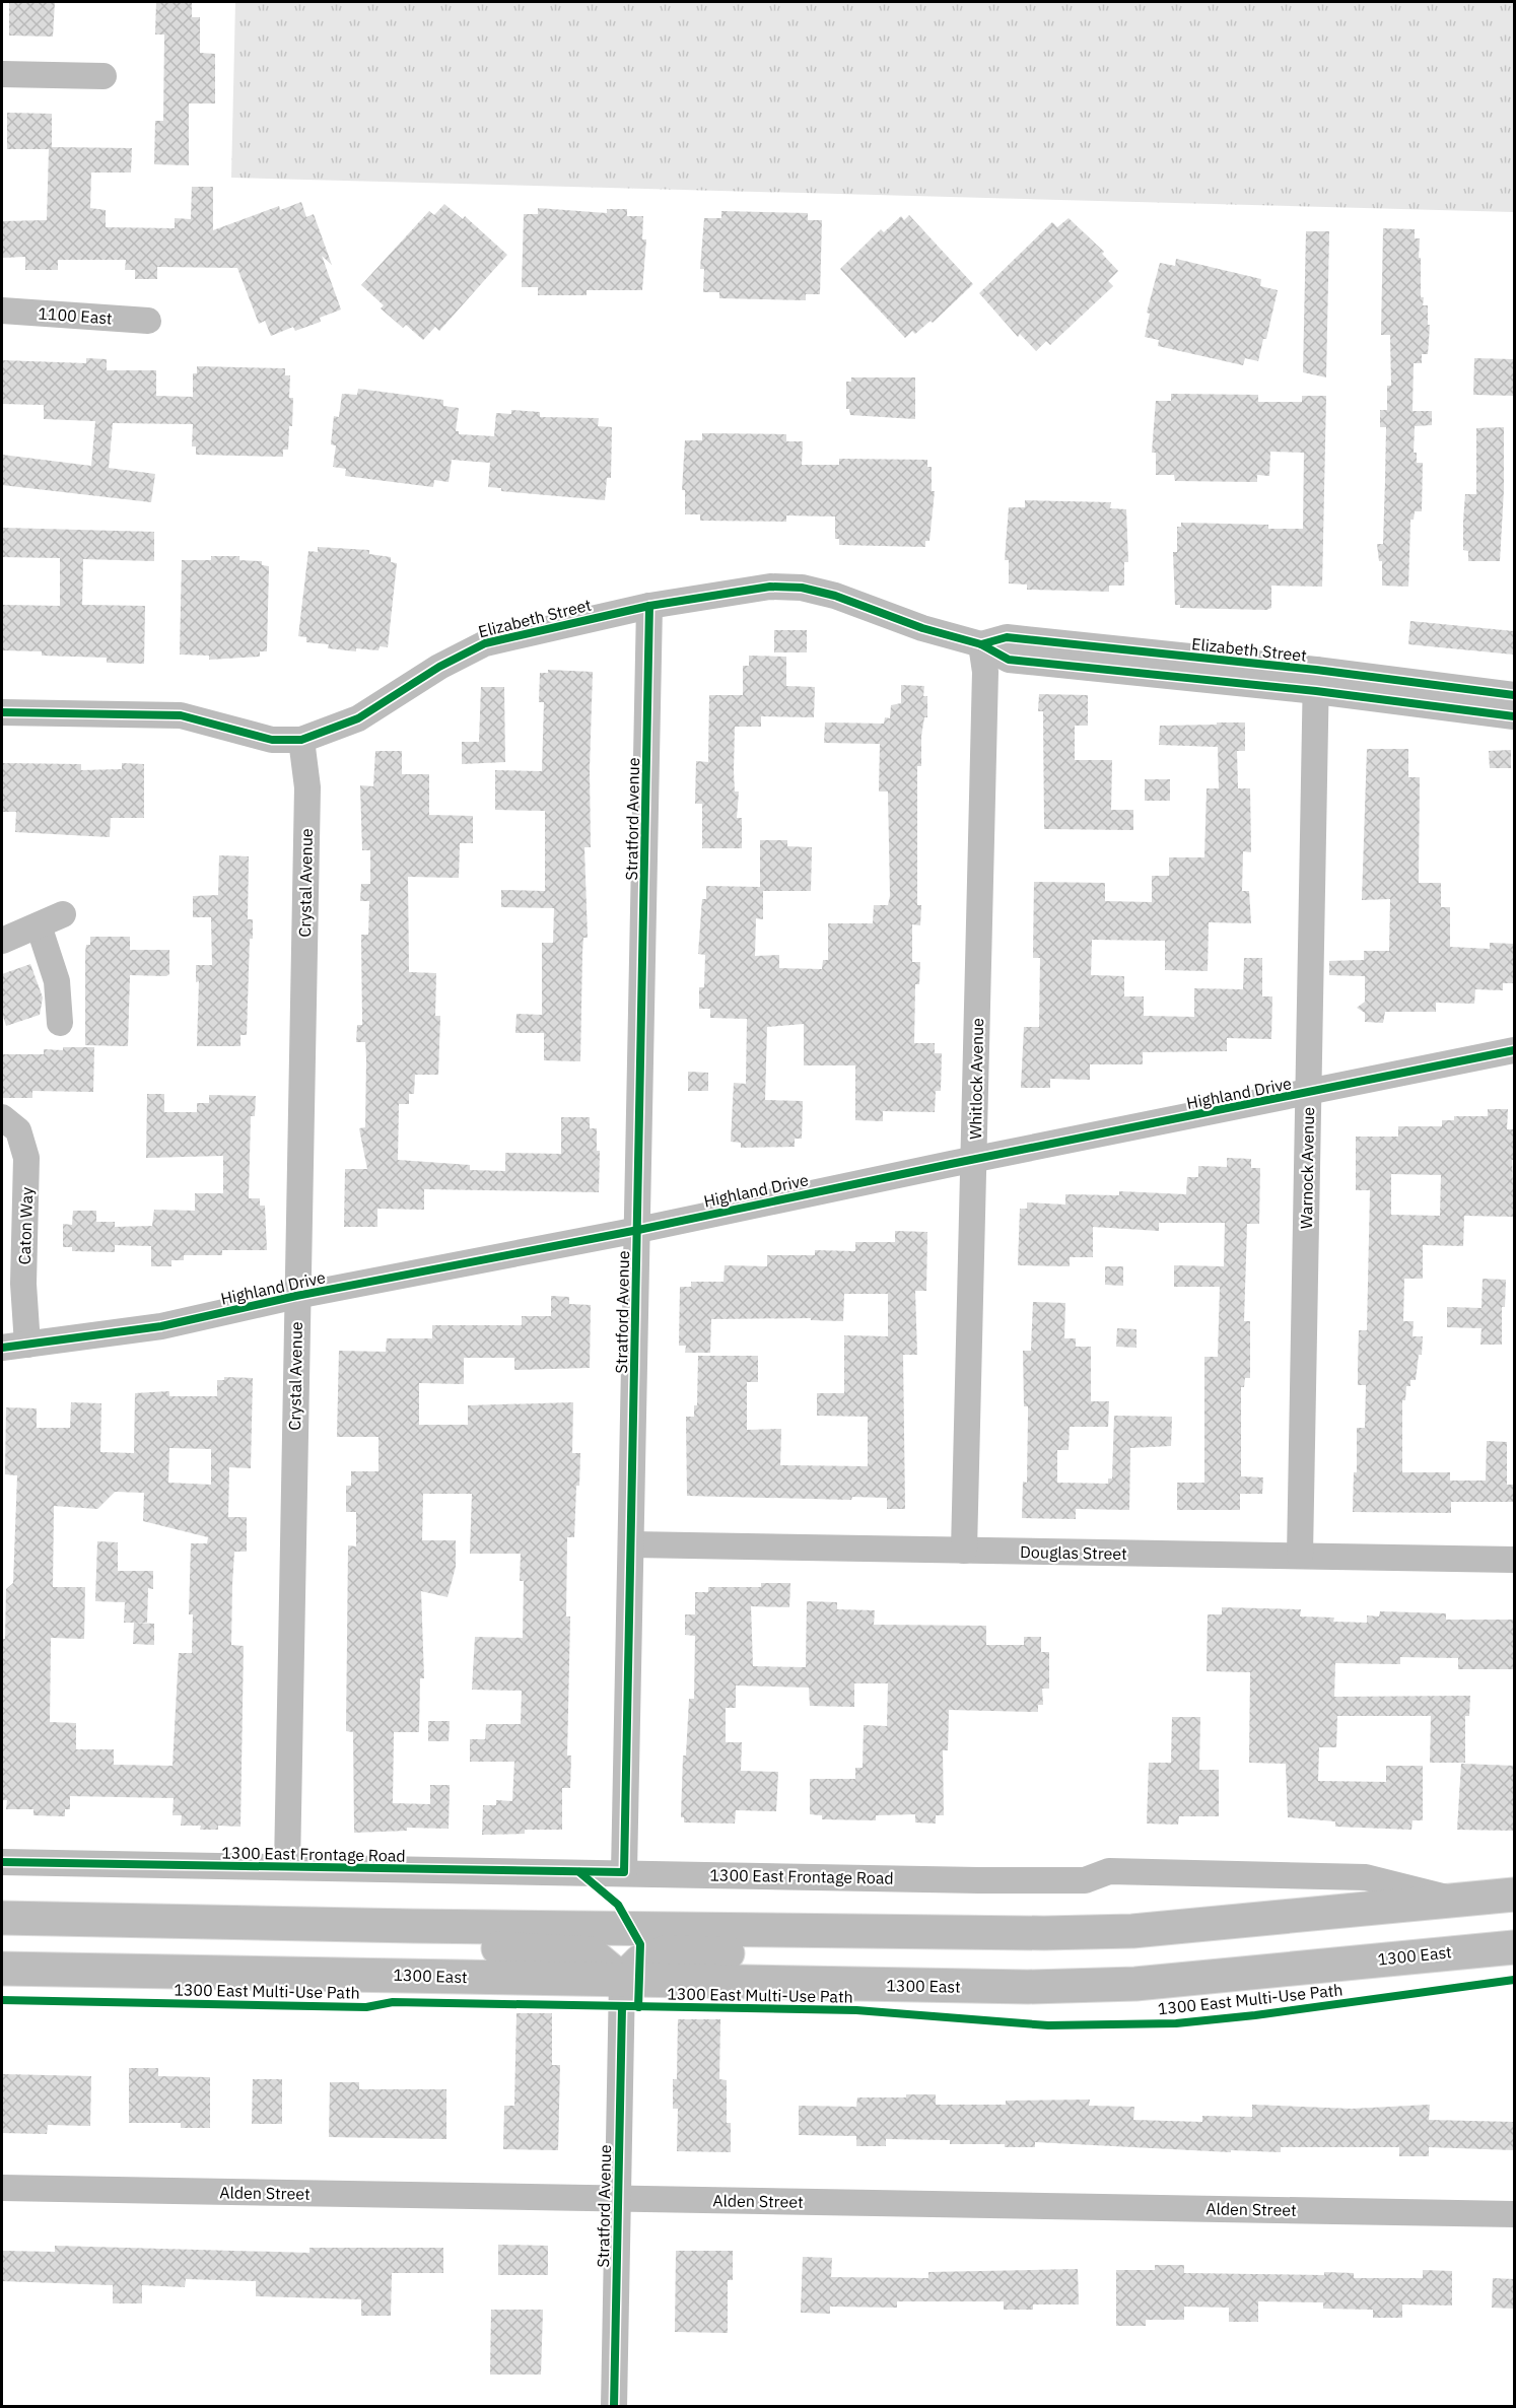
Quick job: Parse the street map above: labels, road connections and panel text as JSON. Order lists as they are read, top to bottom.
{
  "streets": {
    "main road": ["1300 East"],
    "street": [
      "1100 East",
      "Elizabeth Street",
      "Stratford Avenue",
      "Crystal Avenue",
      "Whitlock Avenue",
      "Highland Drive",
      "Warnock Avenue",
      "Caton Way",
      "Douglas Street",
      "1300 East Frontage Road",
      "Alden Street"
    ],
    "cycle path": ["1300 East Multi-Use Path"]
  },
  "crossings": [
    ["Elizabeth Street", "Stratford Avenue"],
    ["Elizabeth Street", "Crystal Avenue"],
    ["Elizabeth Street", "Whitlock Avenue"],
    ["Elizabeth Street", "Warnock Avenue"],
    ["Stratford Avenue", "Highland Drive"],
    ["Stratford Avenue", "Douglas Street"],
    ["Stratford Avenue", "1300 East Frontage Road"],
    ["Stratford Avenue", "1300 East"],
    ["Stratford Avenue", "Alden Street"],
    ["Crystal Avenue", "Highland Drive"],
    ["Crystal Avenue", "1300 East Frontage Road"],
    ["Whitlock Avenue", "Highland Drive"],
    ["Whitlock Avenue", "Douglas Street"],
    ["Highland Drive", "Warnock Avenue"],
    ["Highland Drive", "Caton Way"],
    ["Warnock Avenue", "Douglas Street"]
  ]
}
